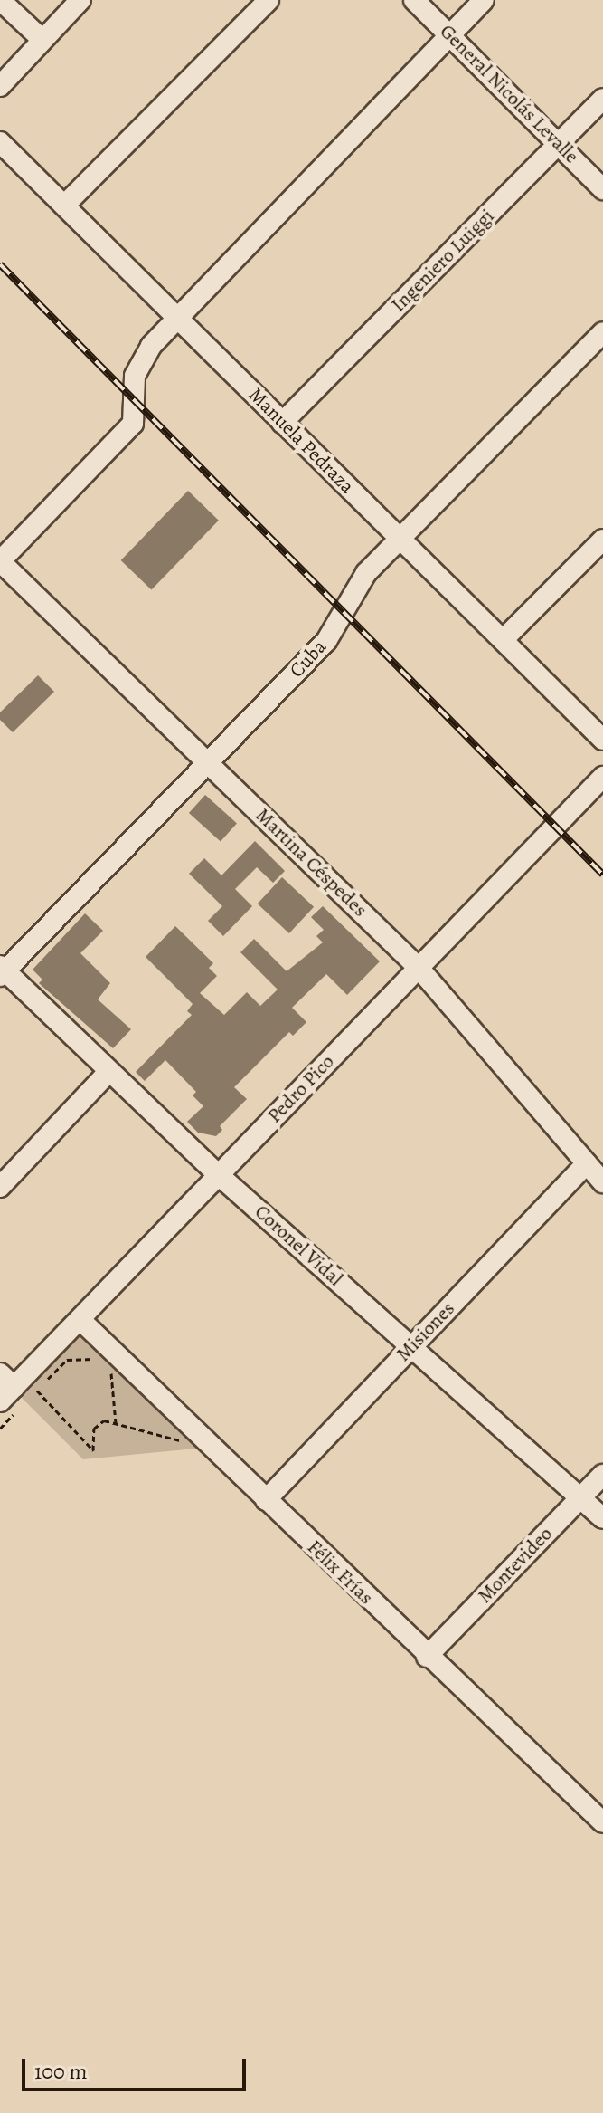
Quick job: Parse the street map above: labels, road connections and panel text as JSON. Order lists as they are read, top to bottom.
{
  "streets": {
    "street": [
      "General Nicolás Levalle",
      "Ingeniero Luiggi",
      "Manuela Pedraza",
      "Cuba",
      "Martina Céspedes",
      "Pedro Pico",
      "Coronel Vidal",
      "Misiones",
      "Montevideo",
      "Félix Frías"
    ]
  },
  "crossings": [
    ["General Nicolás Levalle", "Ingeniero Luiggi"],
    ["Ingeniero Luiggi", "Manuela Pedraza"],
    ["Manuela Pedraza", "Cuba"],
    ["Cuba", "Martina Céspedes"],
    ["Cuba", "Coronel Vidal"],
    ["Martina Céspedes", "Pedro Pico"],
    ["Martina Céspedes", "Misiones"],
    ["Pedro Pico", "Coronel Vidal"],
    ["Pedro Pico", "Félix Frías"],
    ["Coronel Vidal", "Misiones"],
    ["Coronel Vidal", "Montevideo"],
    ["Misiones", "Félix Frías"],
    ["Montevideo", "Félix Frías"]
  ],
  "scale_bar": "100 m"
}
